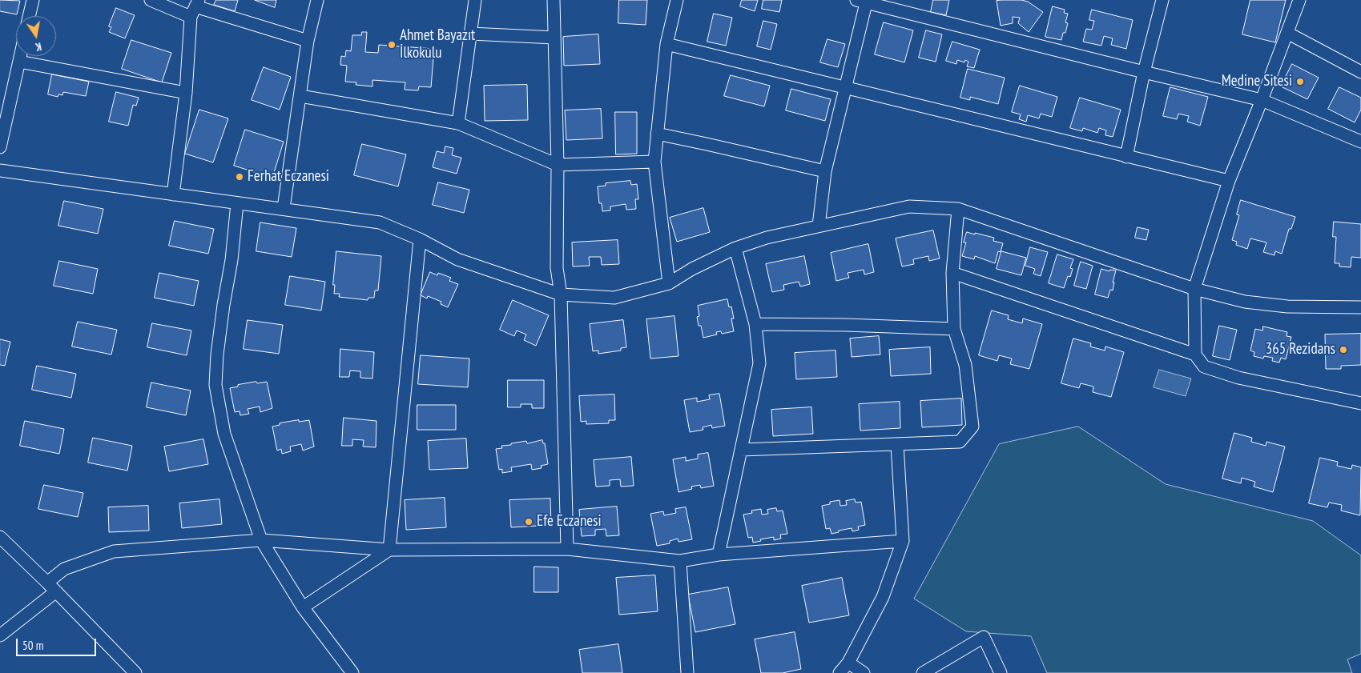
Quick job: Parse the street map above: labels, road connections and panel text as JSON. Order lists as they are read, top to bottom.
{
  "places": [
    "Ahmet Bayazıt İlkokulu",
    "Medine Sitesi",
    "Ferhat Eczanesi",
    "365 Rezidans",
    "Efe Eczanesi"
  ],
  "scale_bar": "50 m",
  "north": "bottom"
}
